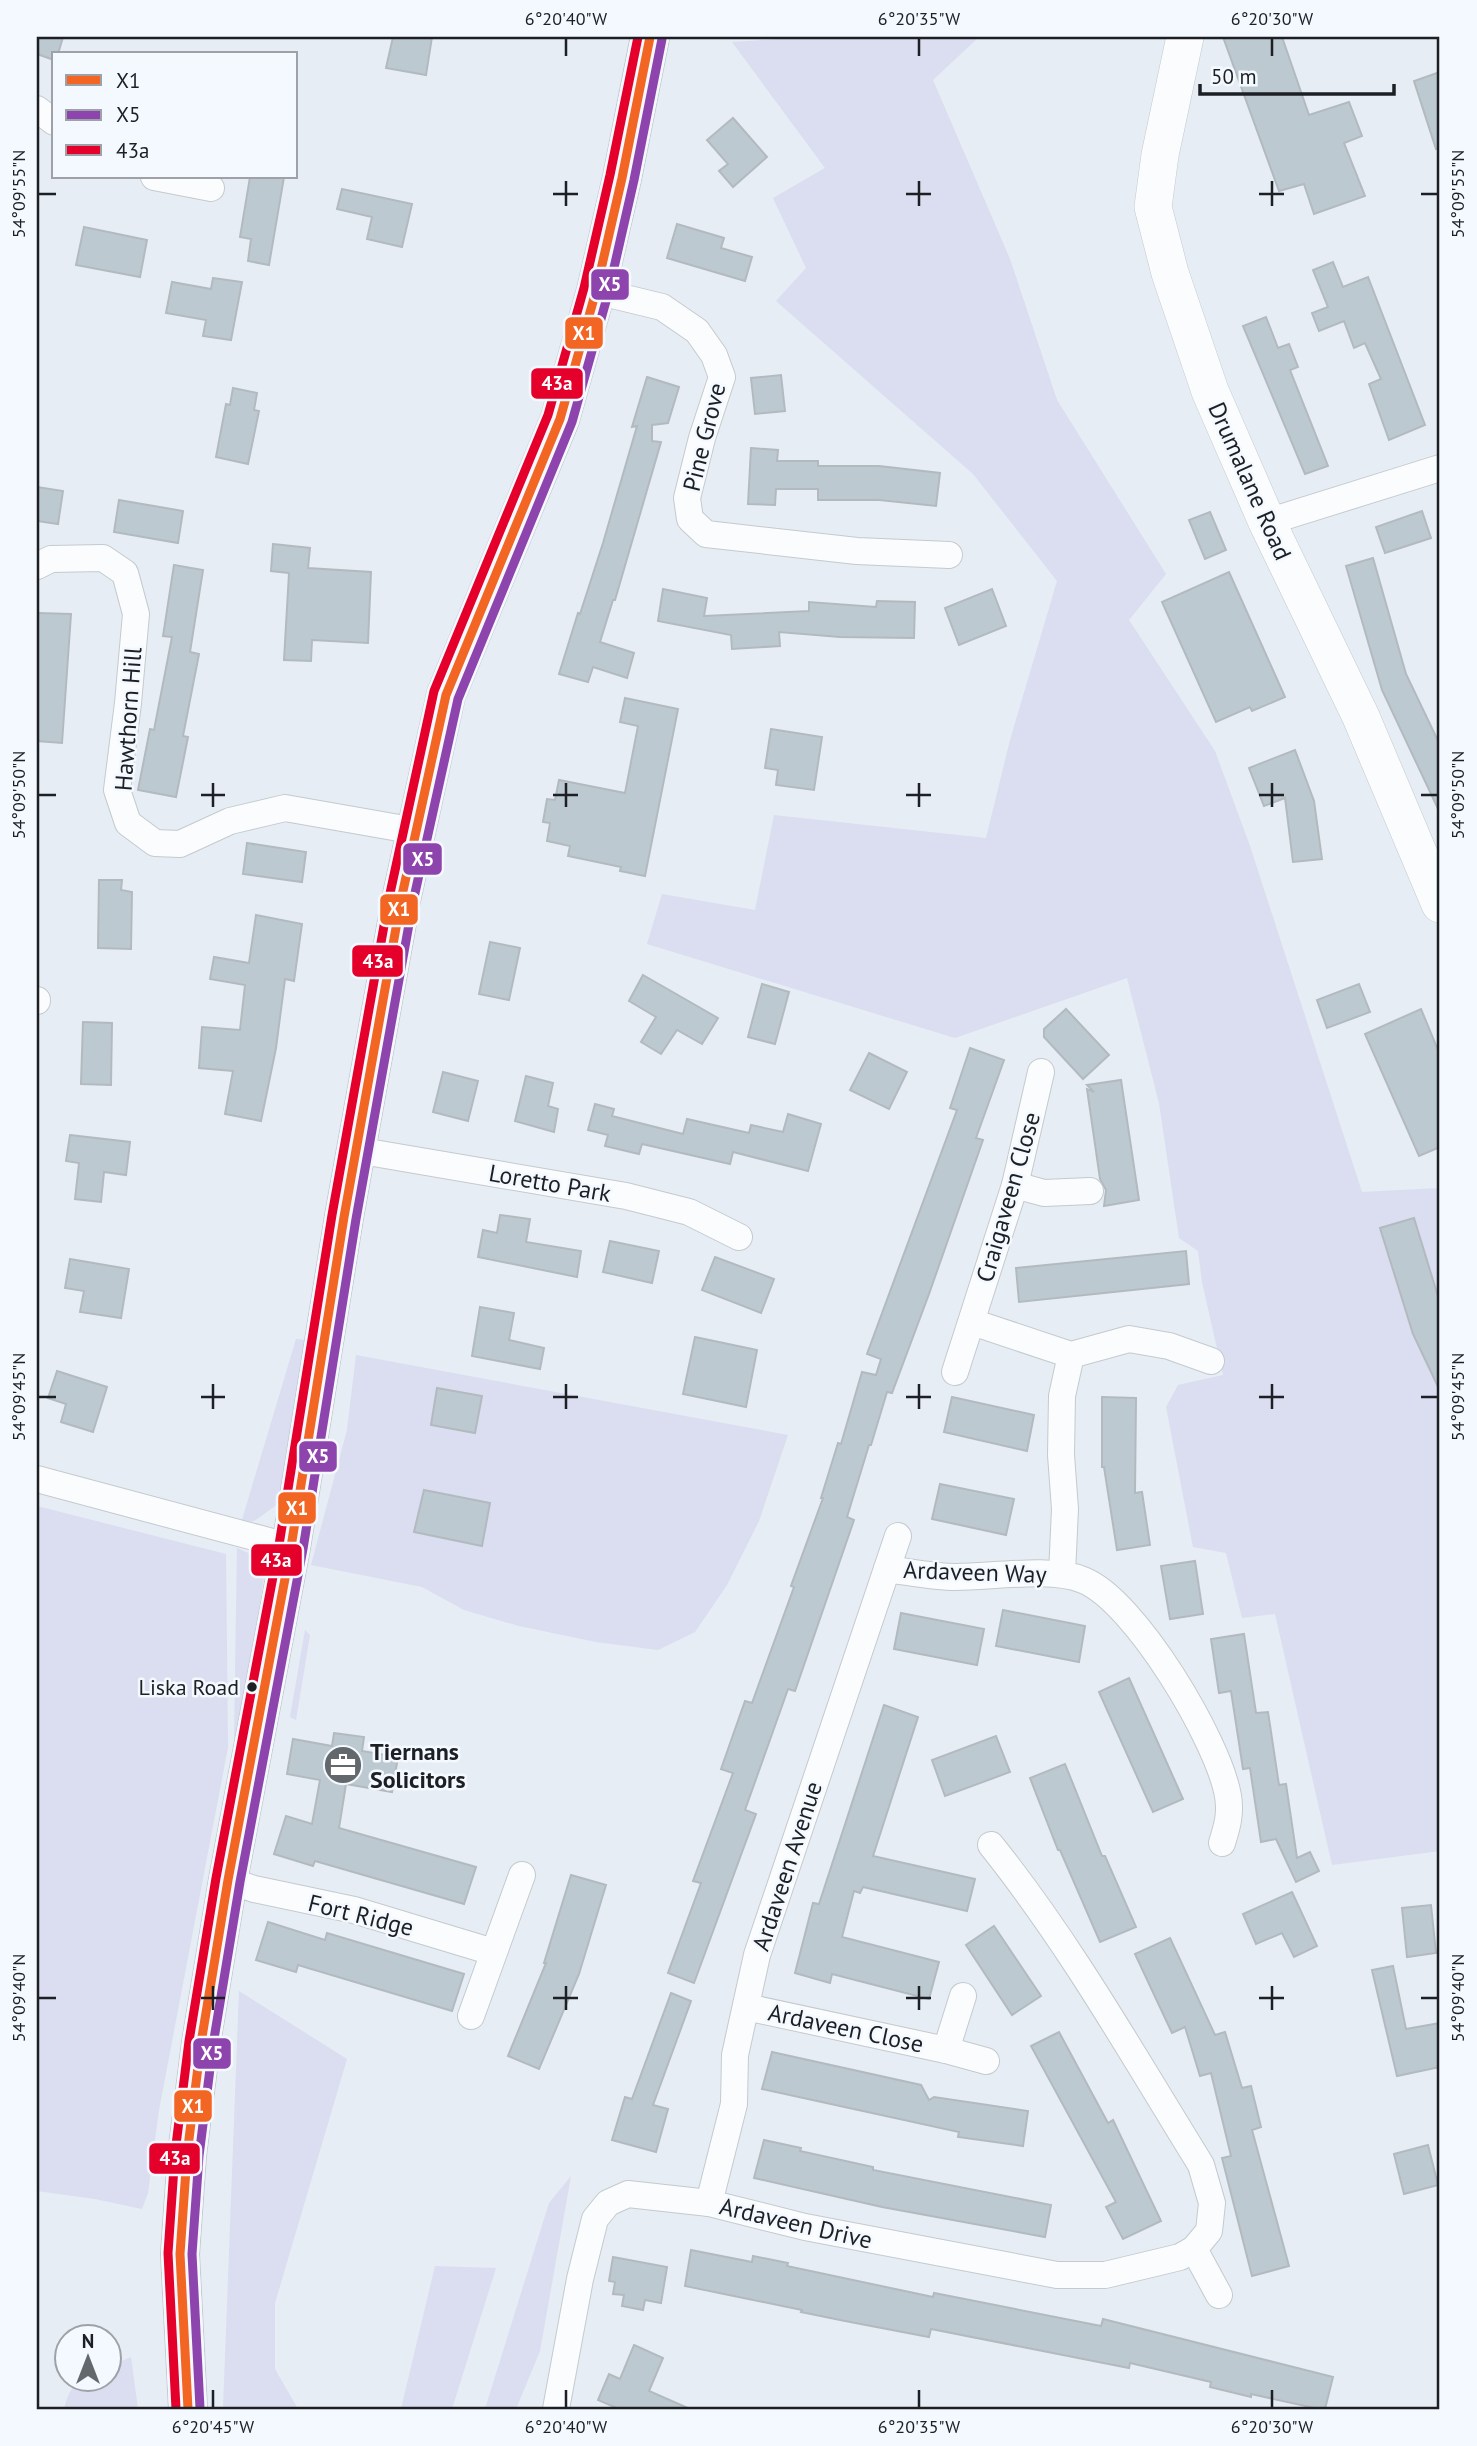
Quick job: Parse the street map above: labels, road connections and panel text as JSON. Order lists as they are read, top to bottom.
{
  "streets": {
    "main road": ["Drumalane Road"],
    "street": [
      "Pine Grove",
      "Hawthorn Hill",
      "Loretto Park",
      "Craigaveen Close",
      "Ardaveen Way",
      "Ardaveen Avenue",
      "Fort Ridge",
      "Ardaveen Close",
      "Ardaveen Drive"
    ]
  },
  "crossings": [
    ["Ardaveen Way", "Ardaveen Avenue"],
    ["Ardaveen Avenue", "Ardaveen Close"],
    ["Ardaveen Avenue", "Ardaveen Drive"]
  ],
  "places": {
    "other": ["Liska Road"],
    "office": ["Tiernans Solicitors"]
  },
  "lines": ["transit line X1", "transit line 43a", "transit line X5"],
  "legend": ["X1", "X5", "43a"],
  "scale_bar": "50 m",
  "north": "top",
  "coordinates": [
    "6°20'40\"W",
    "6°20'35\"W",
    "6°20'30\"W",
    "54°09'55\"N",
    "54°09'50\"N",
    "54°09'45\"N",
    "54°09'40\"N",
    "6°20'45\"W"
  ]
}
